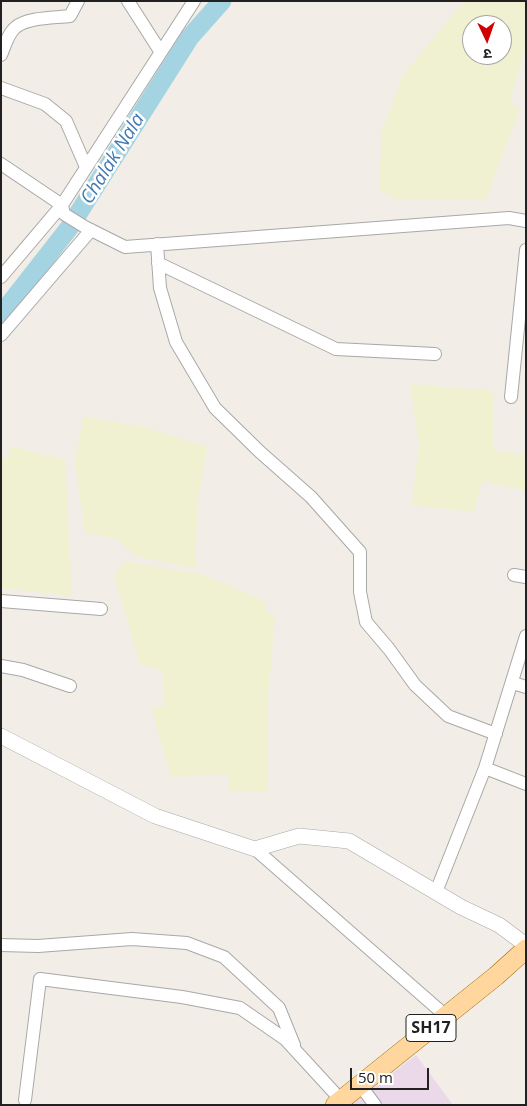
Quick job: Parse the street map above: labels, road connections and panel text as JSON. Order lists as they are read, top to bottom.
{
  "streets": {
    "main road": ["SH17"]
  },
  "water": ["Chalak Nala"],
  "scale_bar": "50 m",
  "north": "bottom"
}
